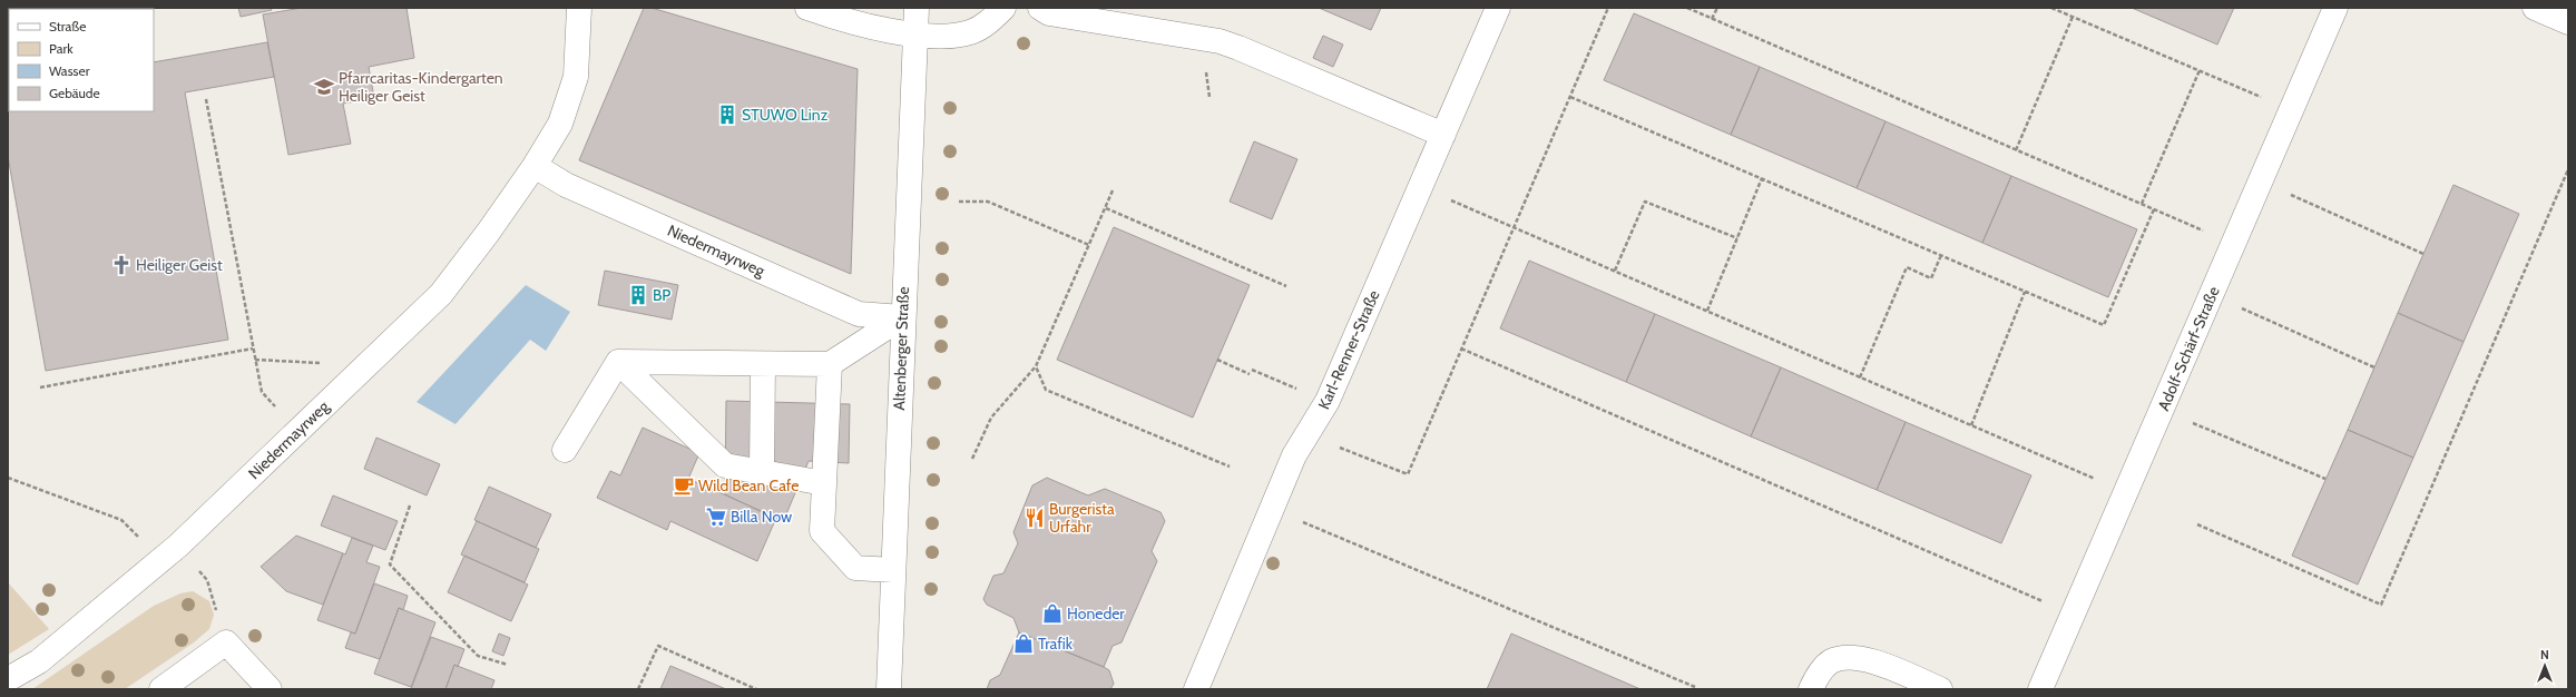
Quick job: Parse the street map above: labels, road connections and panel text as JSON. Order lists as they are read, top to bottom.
{
  "streets": {
    "street": [
      "Niedermayrweg",
      "Altenberger Straße",
      "Adolf-Schärf-Straße",
      "Karl-Renner-Straße"
    ]
  },
  "crossings": [
    ["Niedermayrweg", "Altenberger Straße"]
  ],
  "places": {
    "school or university": ["Pfarrcaritas-Kindergarten Heiliger Geist"],
    "building": ["STUWO Linz", "BP"],
    "church": ["Heiliger Geist"],
    "cafe": ["Wild Bean Cafe"],
    "supermarket": ["Billa Now"],
    "restaurant": ["Burgerista Urfahr"],
    "shop": ["Honeder", "Trafik"]
  },
  "legend": [
    "Straße",
    "Park",
    "Wasser",
    "Gebäude"
  ],
  "north": "top"
}
